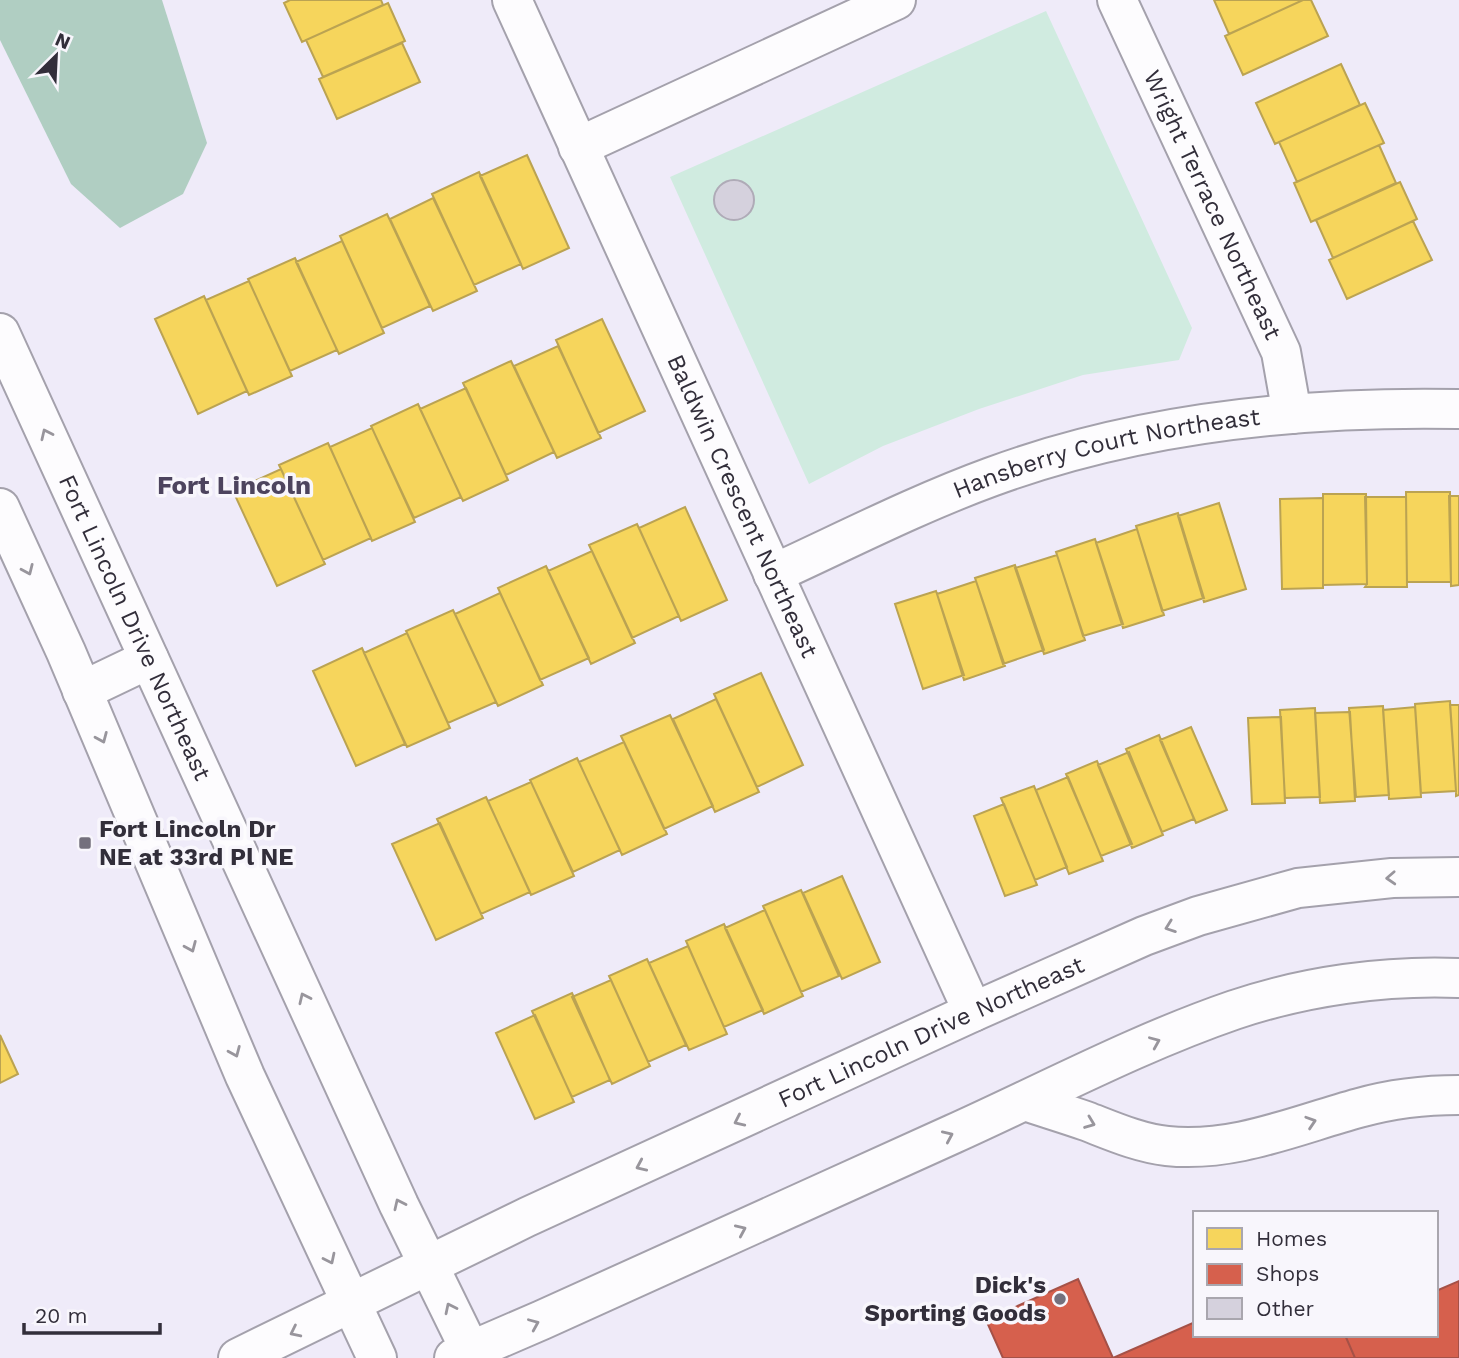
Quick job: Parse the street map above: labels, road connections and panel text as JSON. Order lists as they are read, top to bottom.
{
  "streets": {
    "street": [
      "Wright Terrace Northeast",
      "Hansberry Court Northeast",
      "Baldwin Crescent Northeast",
      "Fort Lincoln Drive Northeast"
    ]
  },
  "crossings": [
    ["Wright Terrace Northeast", "Hansberry Court Northeast"],
    ["Hansberry Court Northeast", "Baldwin Crescent Northeast"],
    ["Baldwin Crescent Northeast", "Fort Lincoln Drive Northeast"]
  ],
  "districts": ["Fort Lincoln"],
  "places": {
    "transit": ["Fort Lincoln Dr NE at 33rd Pl NE"],
    "other": ["Dick's Sporting Goods"]
  },
  "legend": ["Homes", "Shops", "Other"],
  "scale_bar": "20 m",
  "north": "top right"
}
